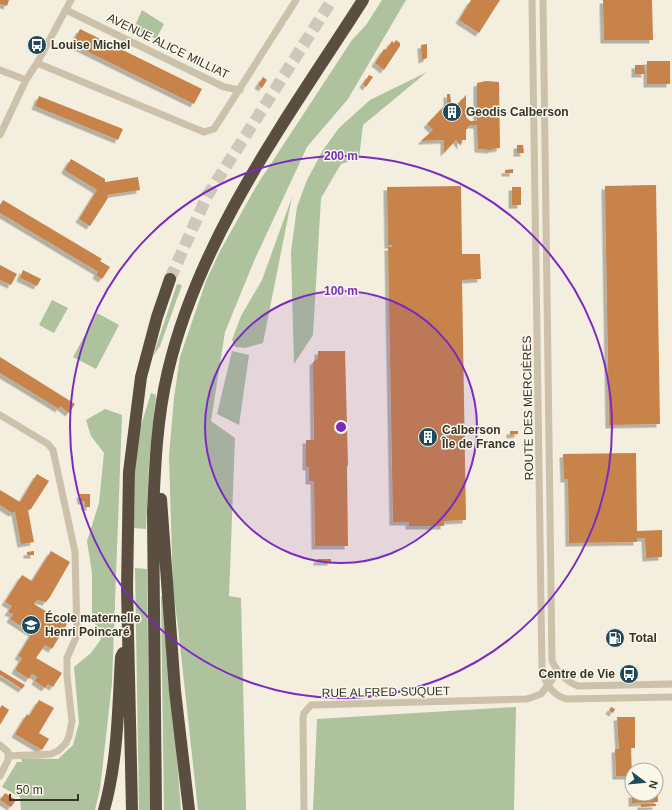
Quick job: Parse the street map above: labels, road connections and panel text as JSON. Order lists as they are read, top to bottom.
{
  "streets": {
    "street": ["AVENUE ALICE MILLIAT", "ROUTE DES MERCIÈRES", "RUE ALFRED SUQUET"]
  },
  "crossings": [
    ["ROUTE DES MERCIÈRES", "RUE ALFRED SUQUET"]
  ],
  "places": {
    "bus stop": ["Louise Michel", "Centre de Vie"],
    "building": ["Geodis Calberson", "Calberson Île de France"],
    "school or university": ["École maternelle Henri Poincaré"],
    "fuel station": ["Total"]
  },
  "scale_bar": "50 m",
  "north": "right",
  "rings": ["200 m", "100 m"]
}
